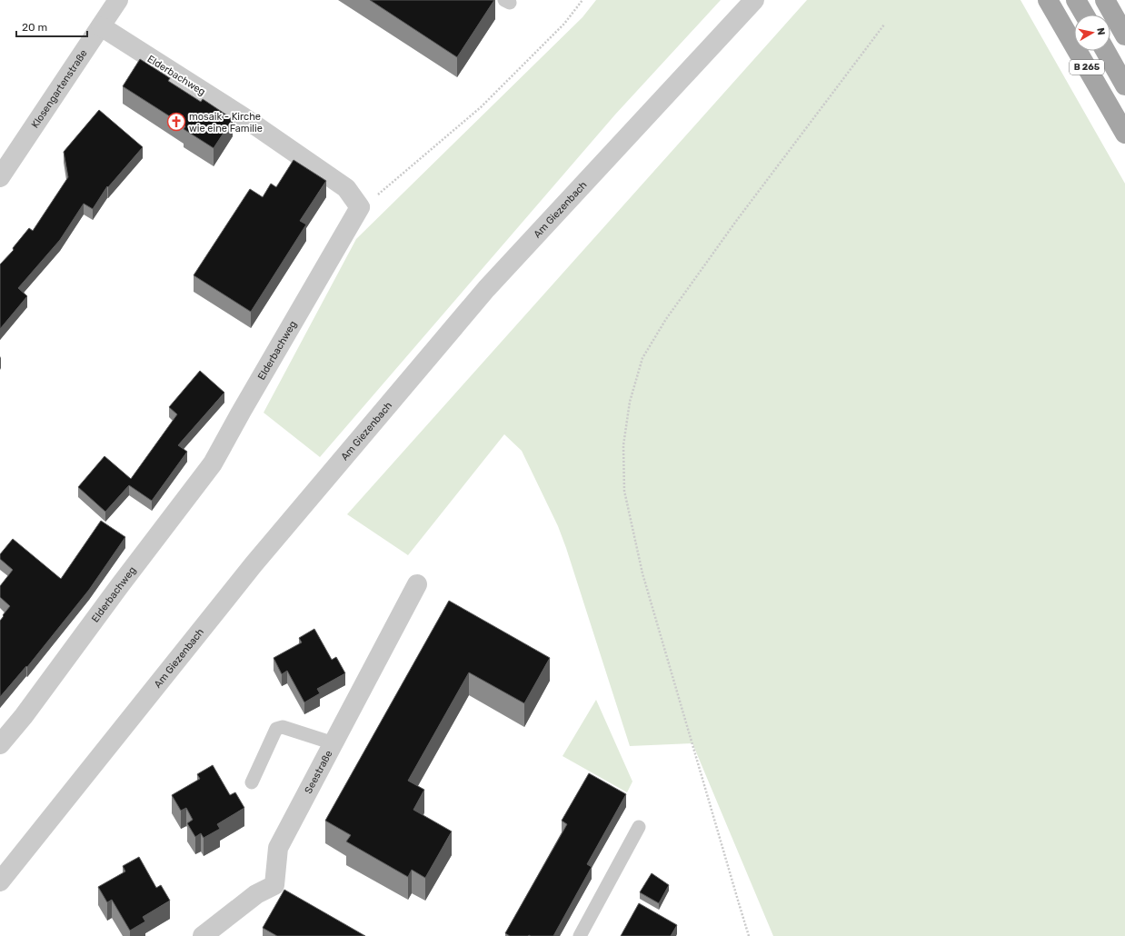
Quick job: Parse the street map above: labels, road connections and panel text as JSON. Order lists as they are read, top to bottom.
{
  "streets": {
    "main road": ["B 265"],
    "street": [
      "Elderbachweg",
      "Klosengartenstraße",
      "Am Giezenbach",
      "Seestraße"
    ]
  },
  "crossings": [
    ["Elderbachweg", "Klosengartenstraße"]
  ],
  "places": {
    "church": ["mosaik - Kirche wie eine Familie"]
  },
  "scale_bar": "20 m",
  "north": "right"
}
